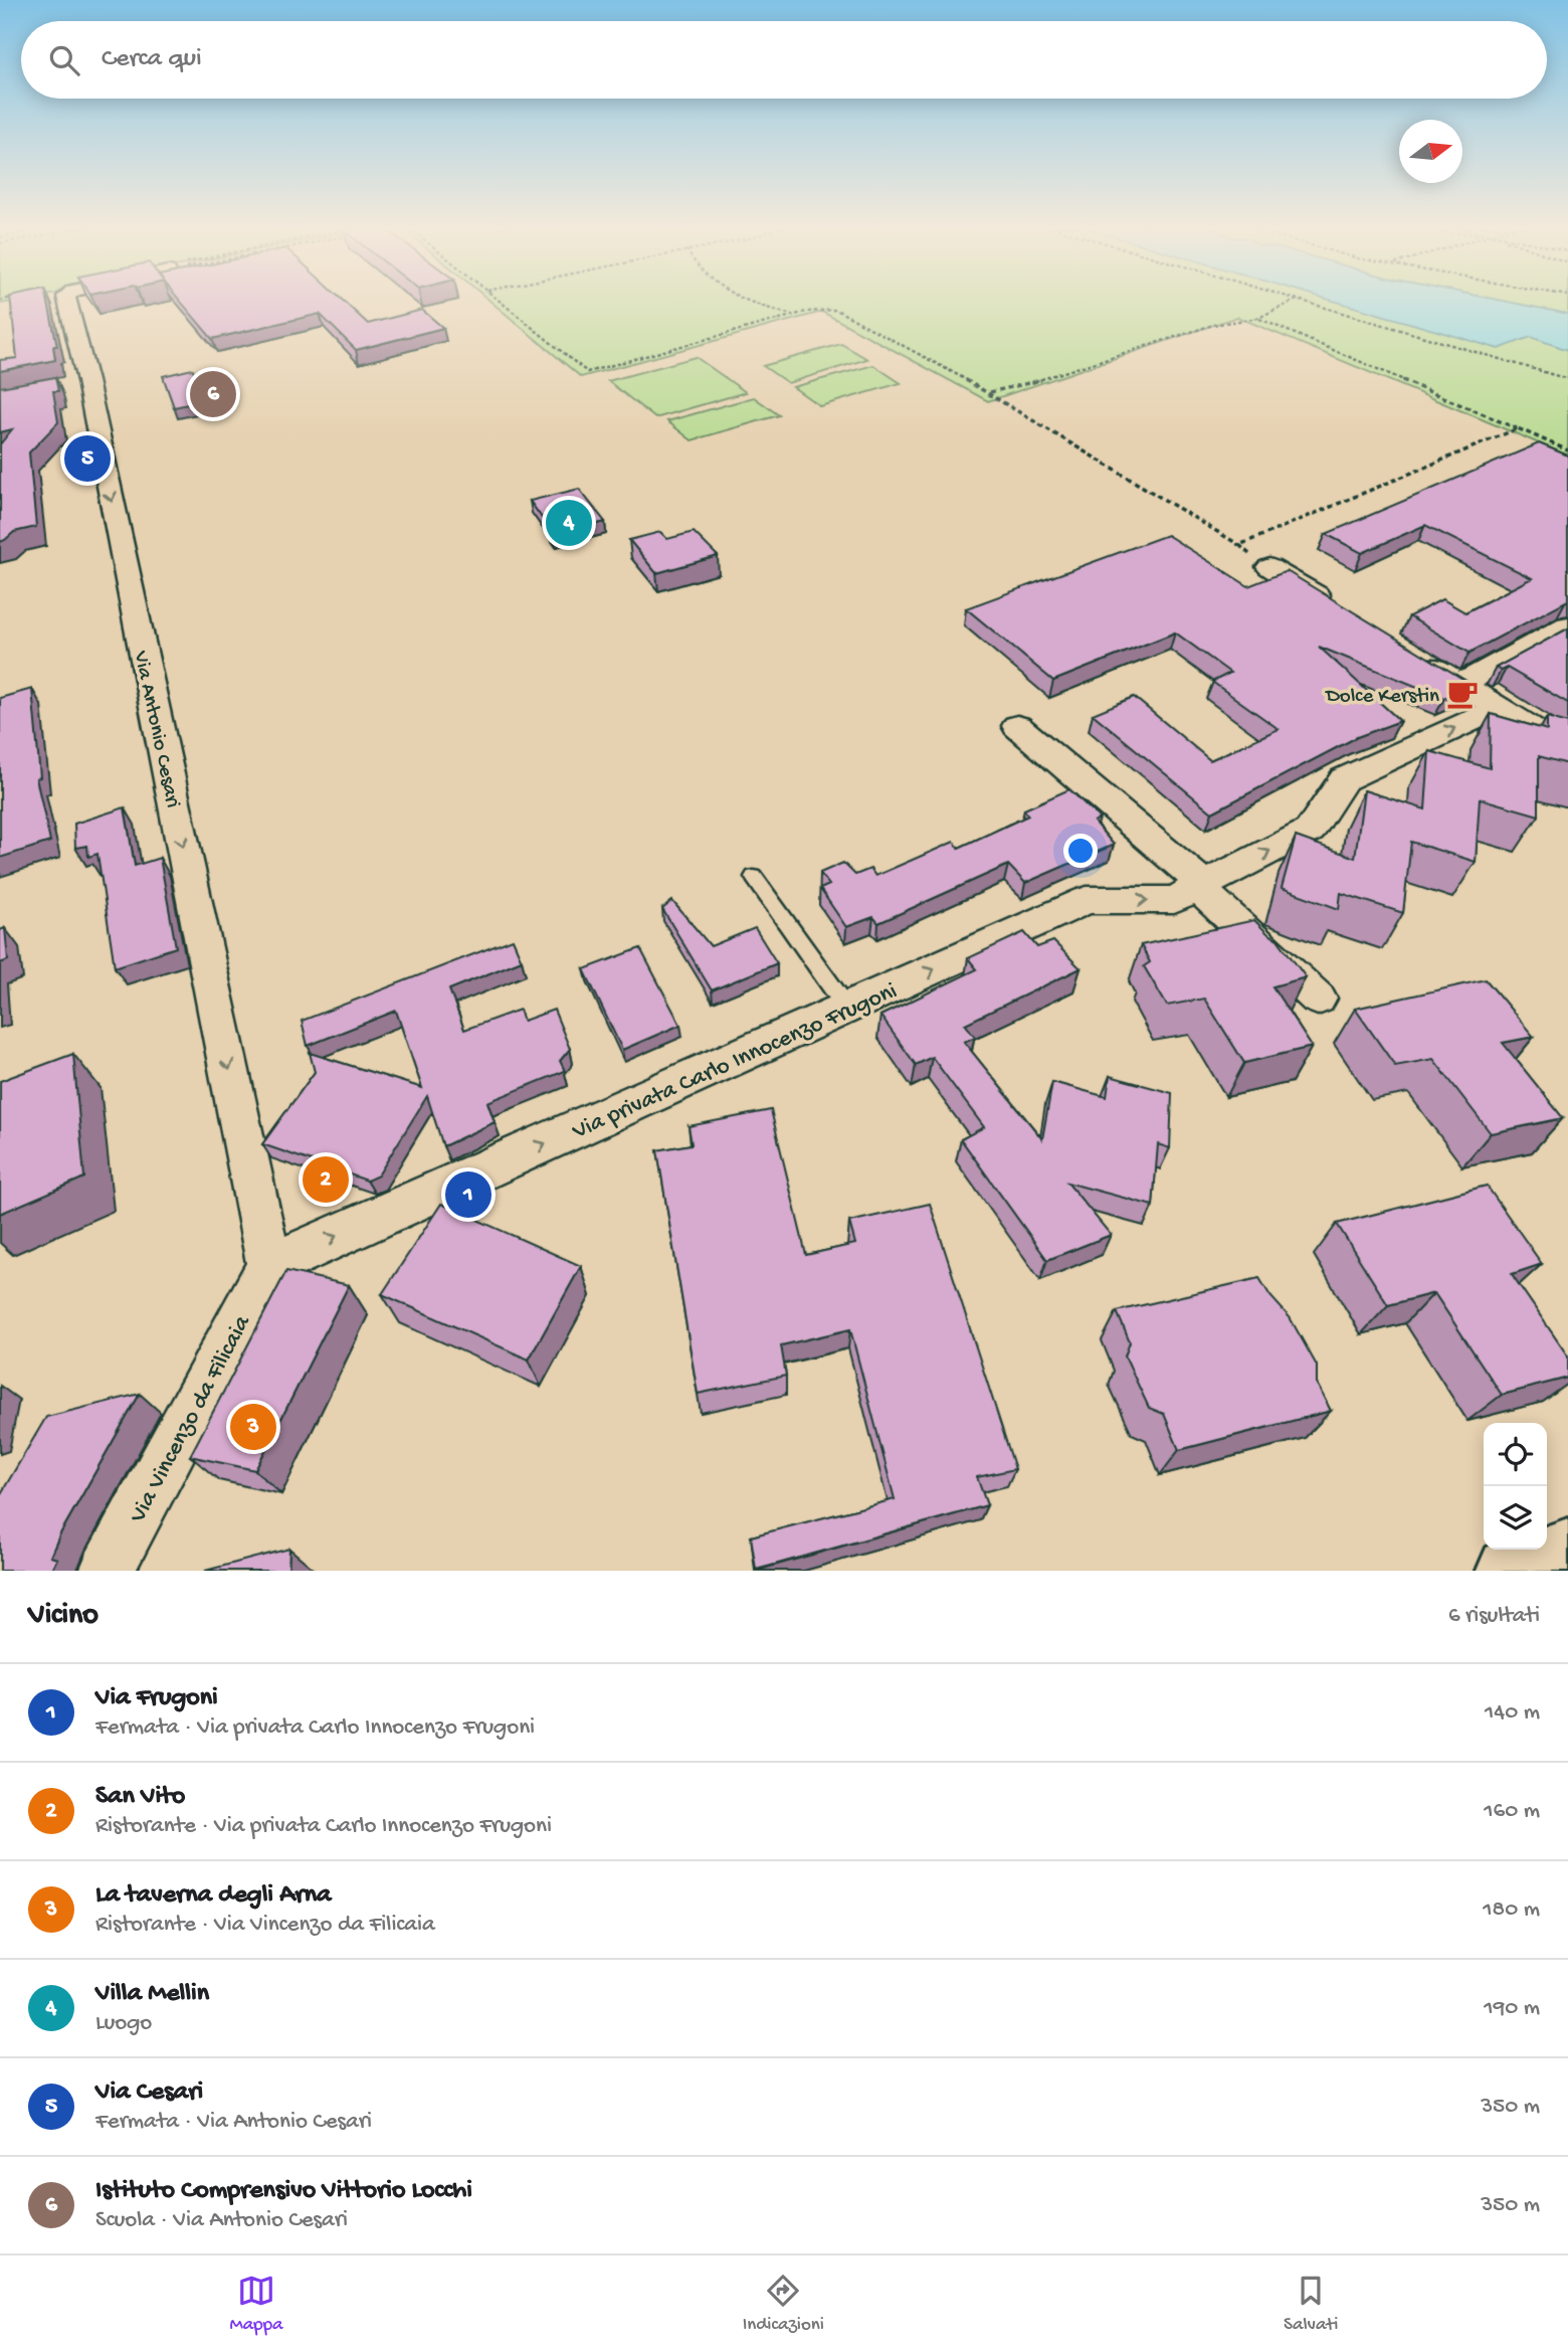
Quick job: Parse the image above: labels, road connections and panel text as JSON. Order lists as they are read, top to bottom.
{
  "streets": {
    "street": ["Via Antonio Cesari", "Via privata Carlo Innocenzo Frugoni", "Via Vincenzo da Filicaia"]
  },
  "crossings": [
    ["Via Antonio Cesari", "Via privata Carlo Innocenzo Frugoni"],
    ["Via Antonio Cesari", "Via Vincenzo da Filicaia"],
    ["Via privata Carlo Innocenzo Frugoni", "Via Vincenzo da Filicaia"]
  ],
  "one_way": ["Via Antonio Cesari", "Via privata Carlo Innocenzo Frugoni"],
  "places": {
    "cafe": ["Dolce Kerstin"]
  },
  "north": "right",
  "page": {
    "search": "Cerca qui",
    "pins": [
      "6",
      "5",
      "4",
      "2",
      "1",
      "3"
    ],
    "heading": ["Vicino", "6 risultati"],
    "list": [
      {
        "mark": "1",
        "name": "Via Frugoni",
        "note": "Fermata · Via privata Carlo Innocenzo Frugoni",
        "value": "140 m"
      },
      {
        "mark": "2",
        "name": "San Vito",
        "note": "Ristorante · Via privata Carlo Innocenzo Frugoni",
        "value": "160 m"
      },
      {
        "mark": "3",
        "name": "La taverna degli Arna",
        "note": "Ristorante · Via Vincenzo da Filicaia",
        "value": "180 m"
      },
      {
        "mark": "4",
        "name": "Villa Mellin",
        "note": "Luogo",
        "value": "190 m"
      },
      {
        "mark": "5",
        "name": "Via Cesari",
        "note": "Fermata · Via Antonio Cesari",
        "value": "350 m"
      },
      {
        "mark": "6",
        "name": "Istituto Comprensivo Vittorio Locchi",
        "note": "Scuola · Via Antonio Cesari",
        "value": "350 m"
      }
    ],
    "nav": ["Mappa", "Indicazioni", "Salvati"]
  }
}
